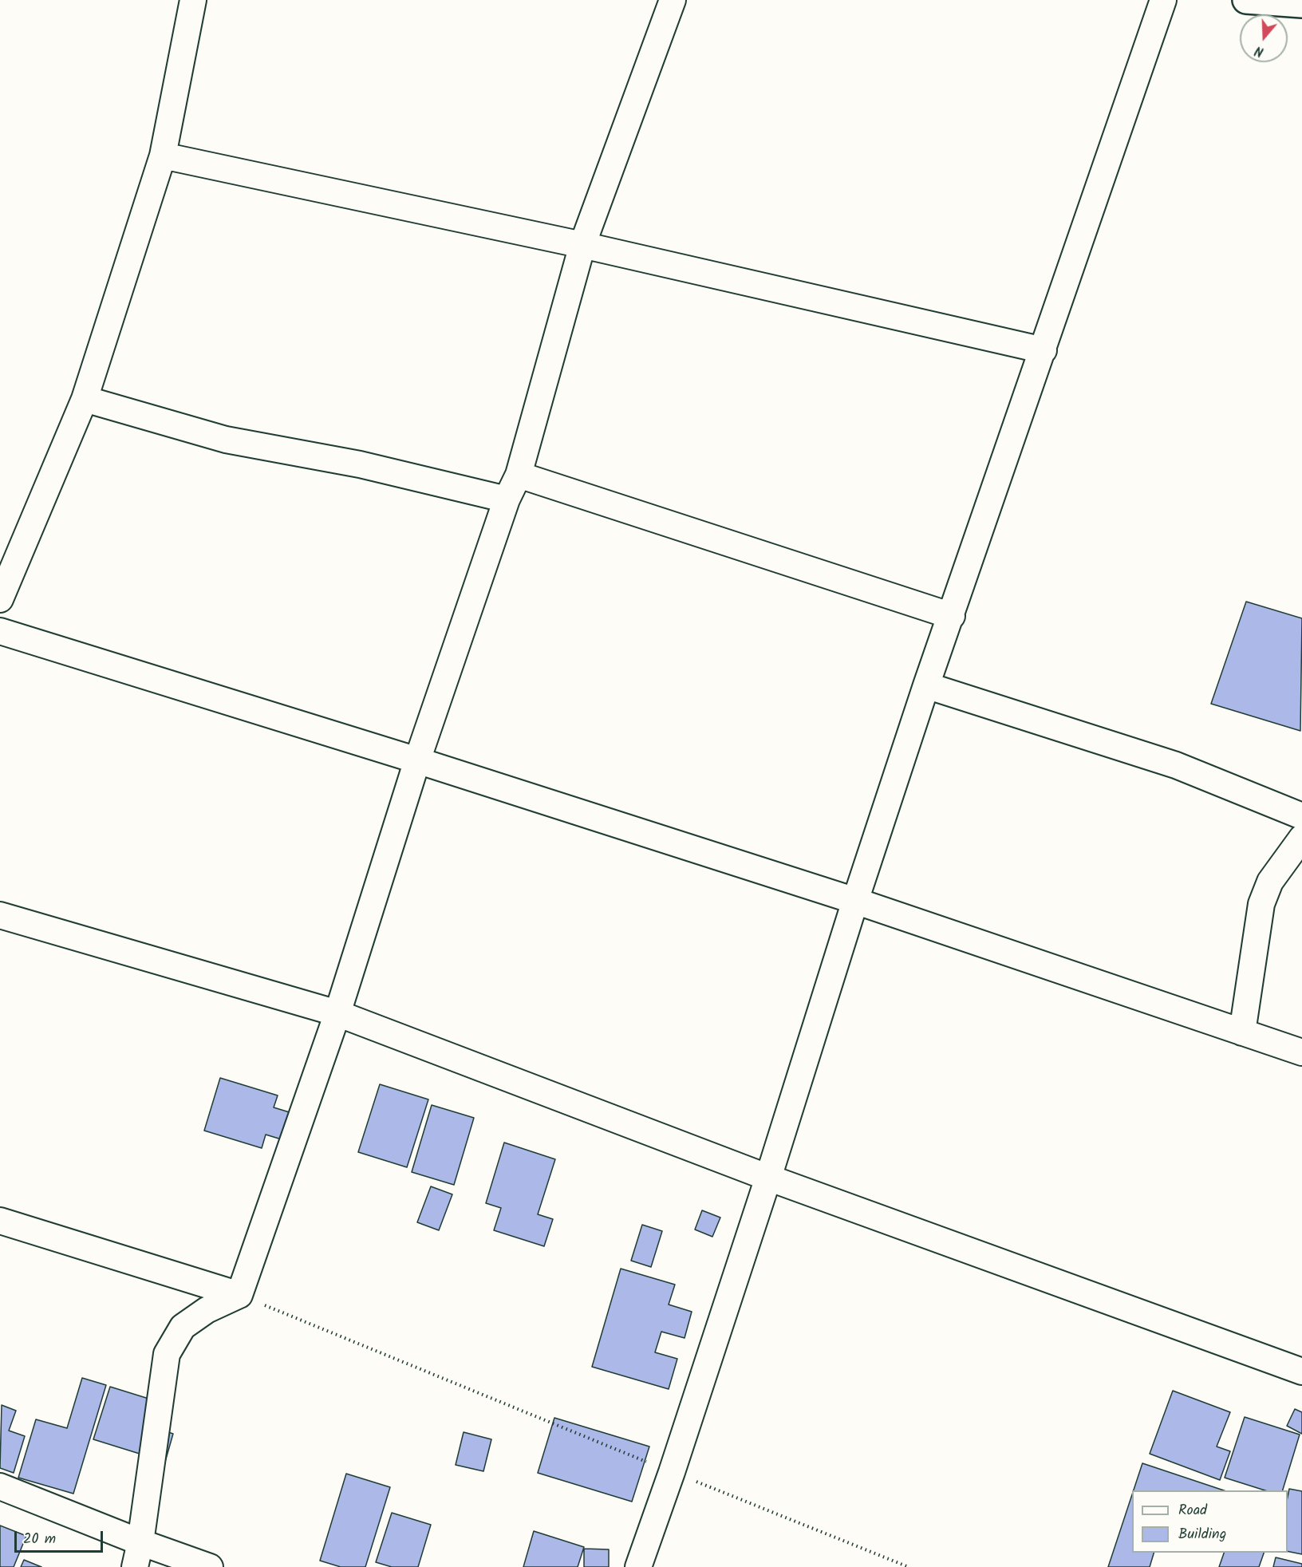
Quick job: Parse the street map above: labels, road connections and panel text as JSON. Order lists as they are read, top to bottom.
{
  "legend": ["Road", "Building"],
  "scale_bar": "20 m",
  "north": "bottom"
}
